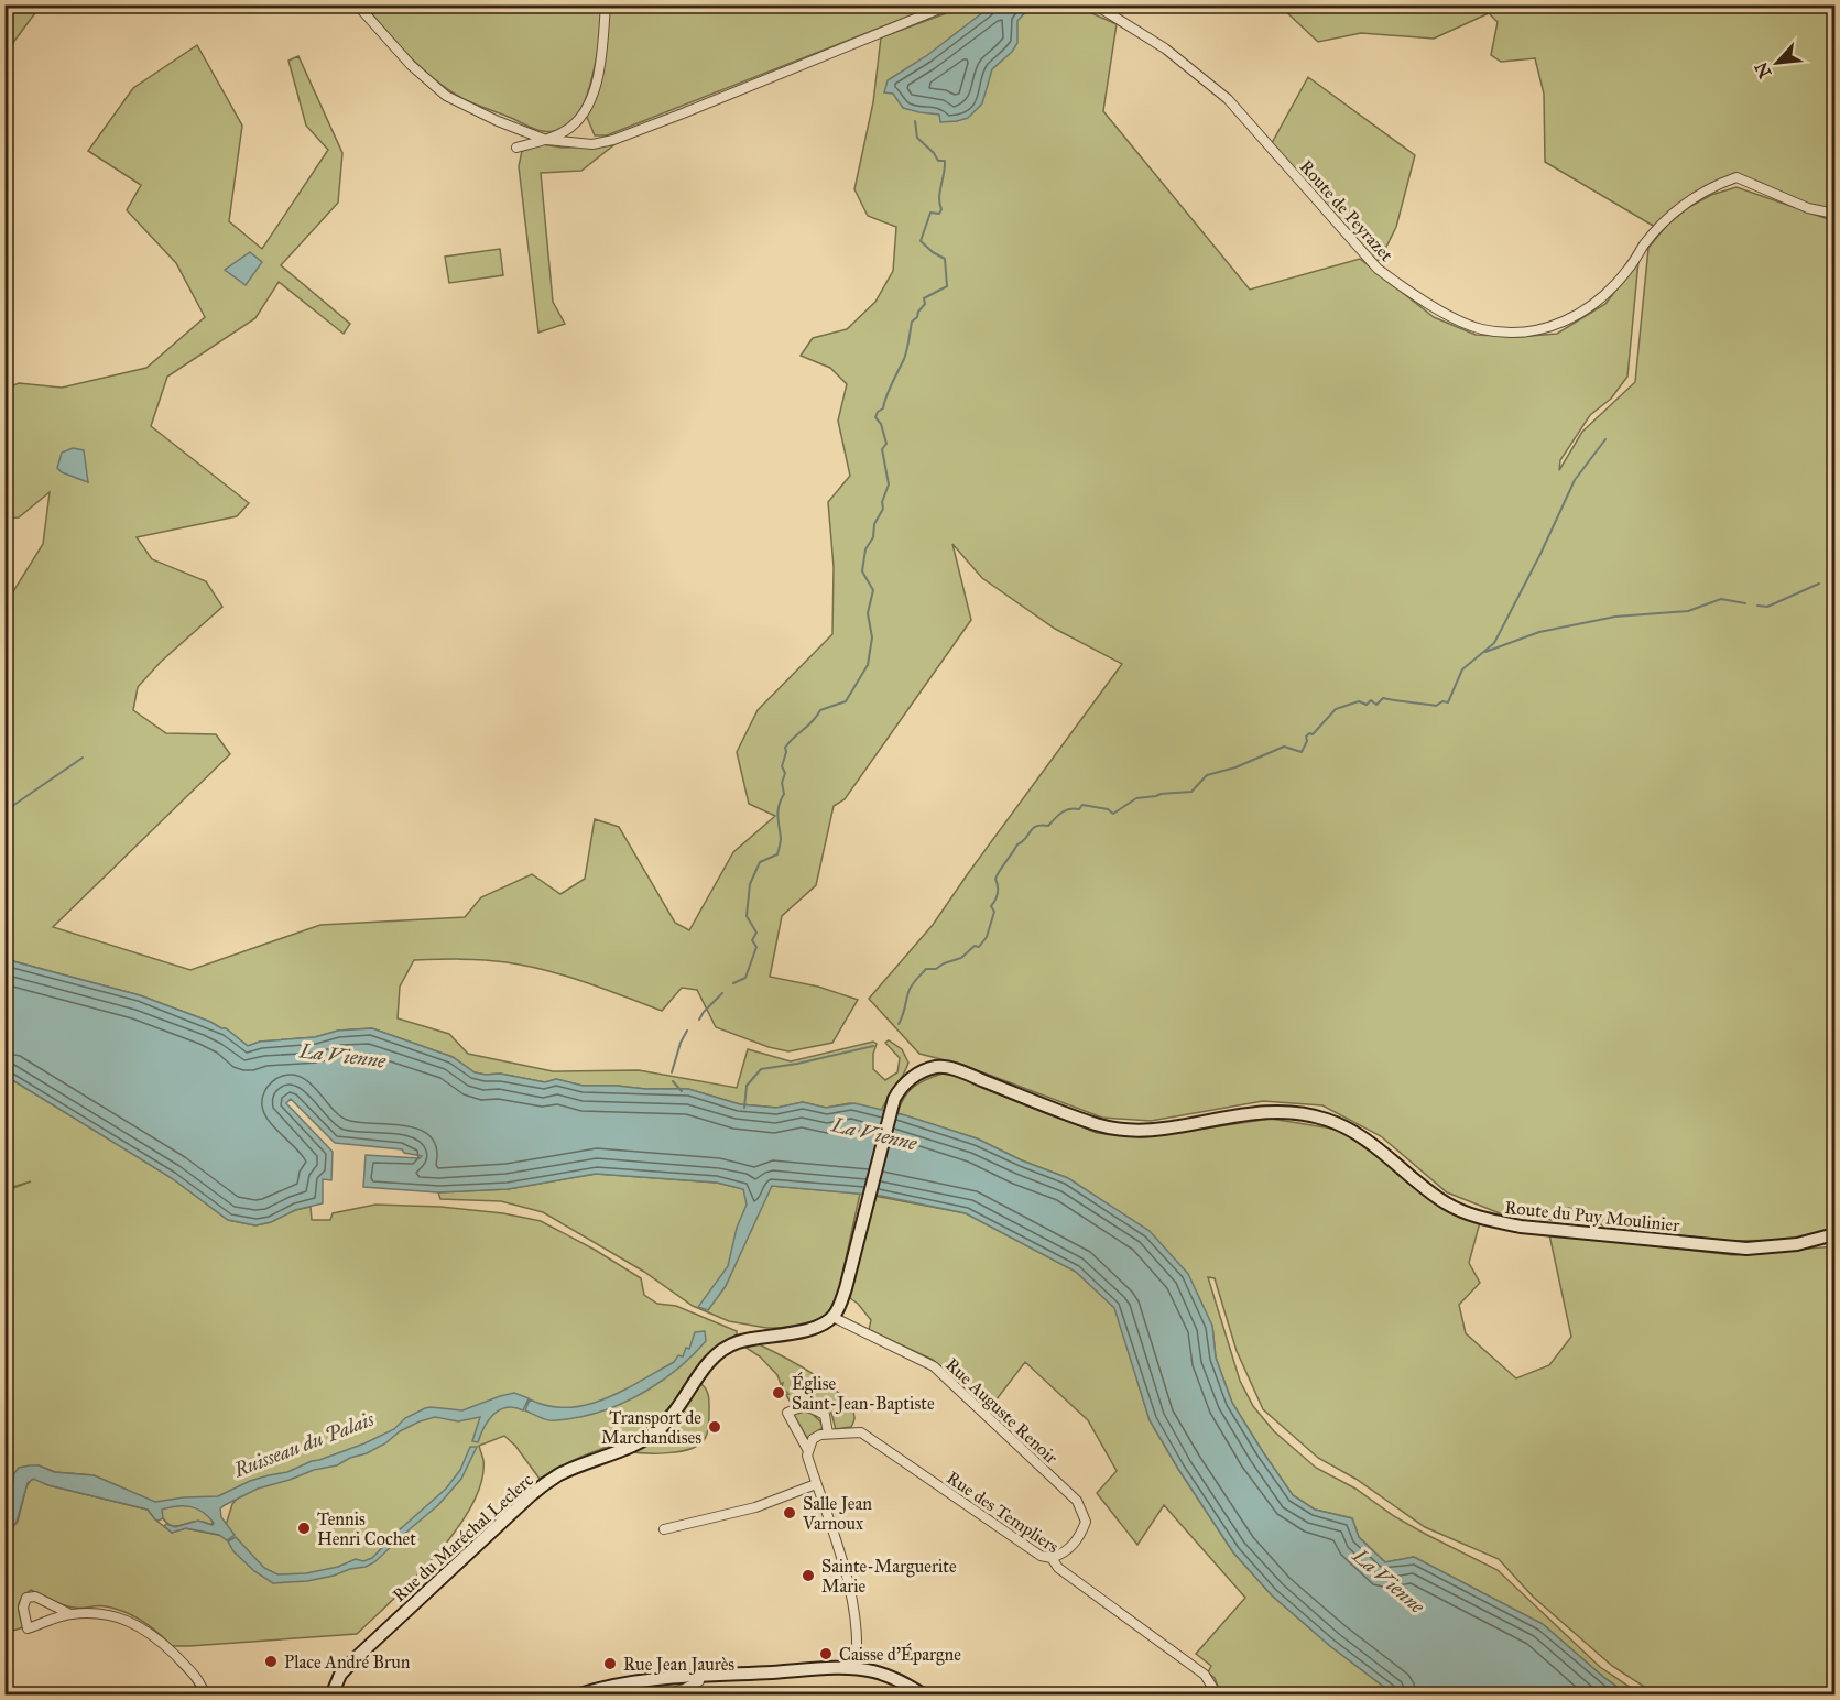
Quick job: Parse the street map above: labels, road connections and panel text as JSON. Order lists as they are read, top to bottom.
{
  "streets": {
    "main road": ["Route du Puy Moulinier", "Rue du Maréchal Leclerc"],
    "street": ["Route de Peyrazet", "Rue Auguste Renoir", "Rue des Templiers"]
  },
  "crossings": [
    ["Route du Puy Moulinier", "Rue Auguste Renoir"],
    ["Route du Puy Moulinier", "Rue du Maréchal Leclerc"],
    ["Rue Auguste Renoir", "Rue des Templiers"],
    ["Rue Auguste Renoir", "Rue du Maréchal Leclerc"]
  ],
  "water": ["La Vienne", "Ruisseau du Palais"],
  "places": [
    "Église Saint-Jean-Baptiste",
    "Transport de Marchandises",
    "Salle Jean Varnoux",
    "Tennis Henri Cochet",
    "Sainte-Marguerite Marie",
    "Caisse d'Épargne",
    "Place André Brun",
    "Rue Jean Jaurès"
  ],
  "north": "bottom left"
}
